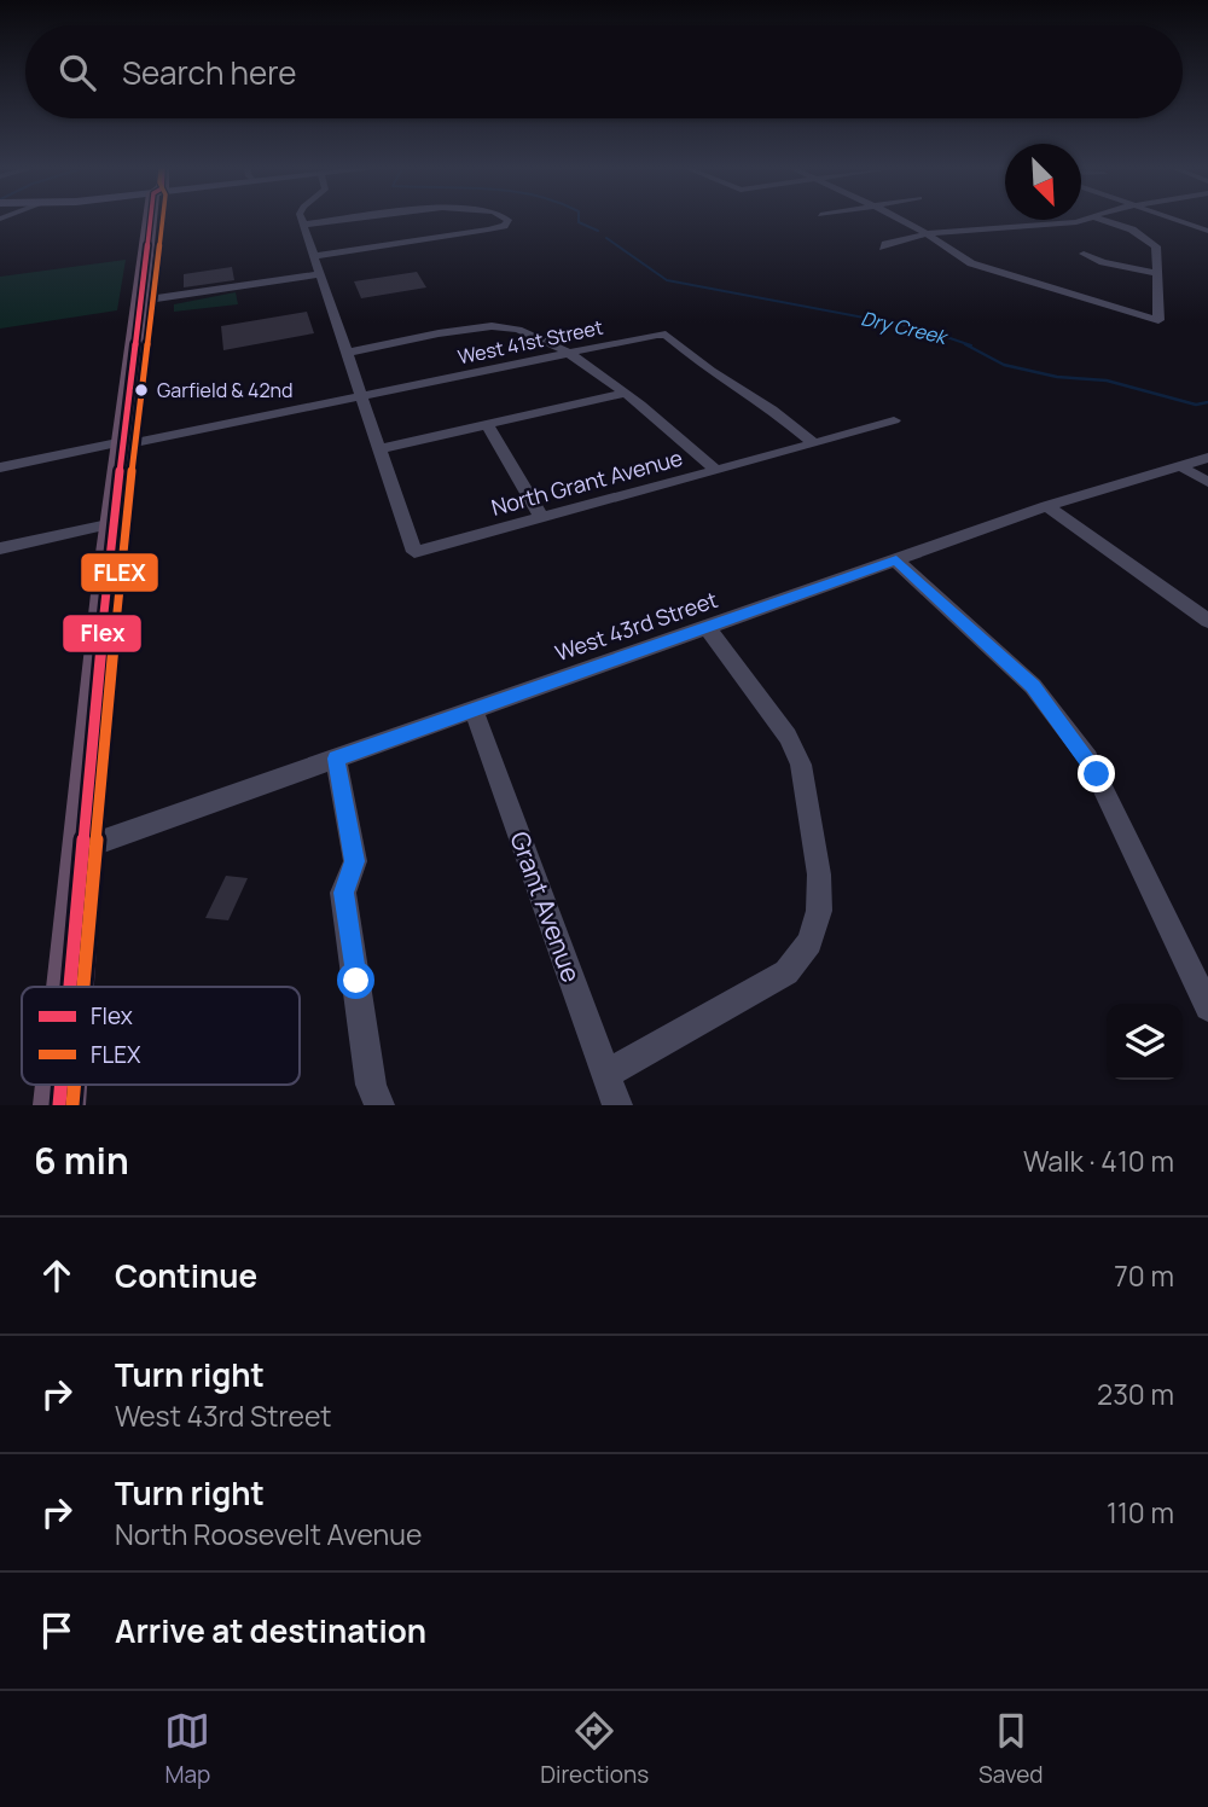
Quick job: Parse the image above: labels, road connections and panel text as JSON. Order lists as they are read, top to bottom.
{
  "streets": {
    "street": [
      "West 41st Street",
      "North Grant Avenue",
      "West 43rd Street",
      "Grant Avenue"
    ]
  },
  "crossings": [
    ["West 41st Street", "North Grant Avenue"],
    ["West 43rd Street", "Grant Avenue"]
  ],
  "water": ["Dry Creek"],
  "places": ["Garfield & 42nd"],
  "lines": ["transit line Flex", "transit line FLEX"],
  "legend": ["Flex", "FLEX"],
  "north": "bottom right",
  "page": {
    "search": "Search here",
    "heading": ["6 min", "Walk · 410 m"],
    "list": [
      ["Continue", "70 m"],
      ["Turn right", "West 43rd Street", "230 m"],
      ["Turn right", "North Roosevelt Avenue", "110 m"],
      "Arrive at destination"
    ],
    "nav": ["Map", "Directions", "Saved"]
  }
}
